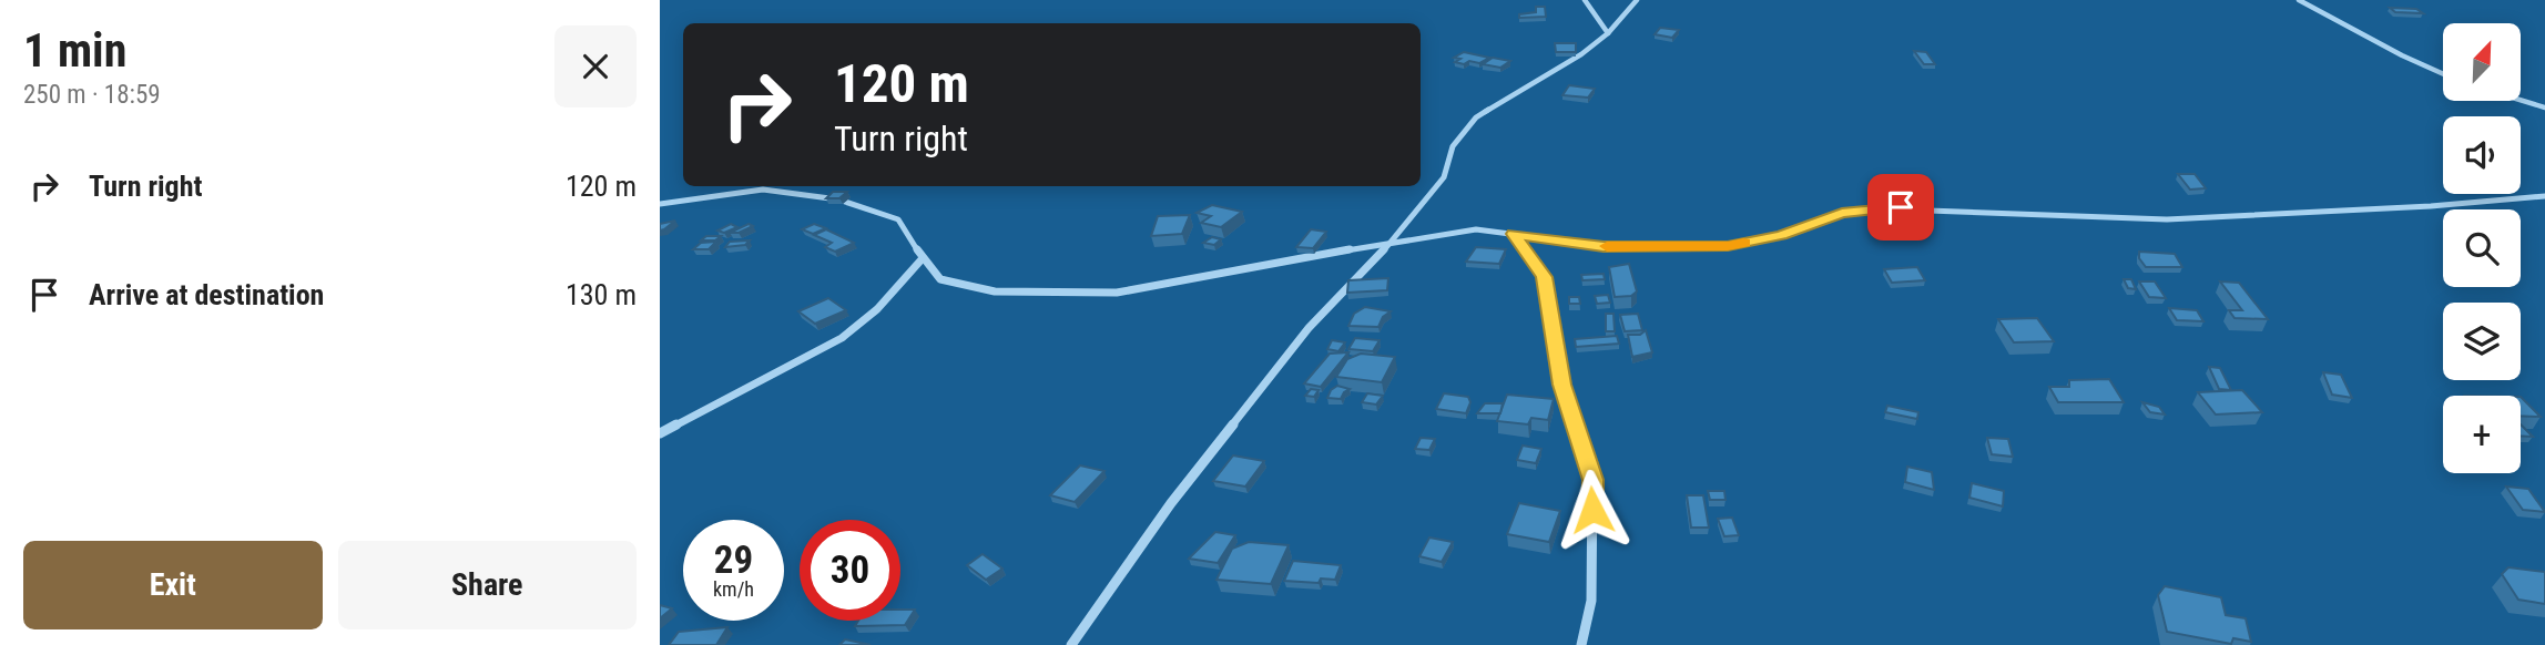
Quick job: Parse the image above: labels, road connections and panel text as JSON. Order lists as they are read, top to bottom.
{
  "north": "top right",
  "page": {
    "heading": ["1 min", "250 m · 18:59"],
    "map_buttons": "+",
    "turn": ["120 m", "Turn right"],
    "list": [
      {
        "name": "Turn right",
        "value": "120 m"
      },
      {
        "name": "Arrive at destination",
        "value": "130 m"
      }
    ],
    "speed": "29 km/h",
    "limit": "30",
    "buttons": ["Exit", "Share"]
  }
}
